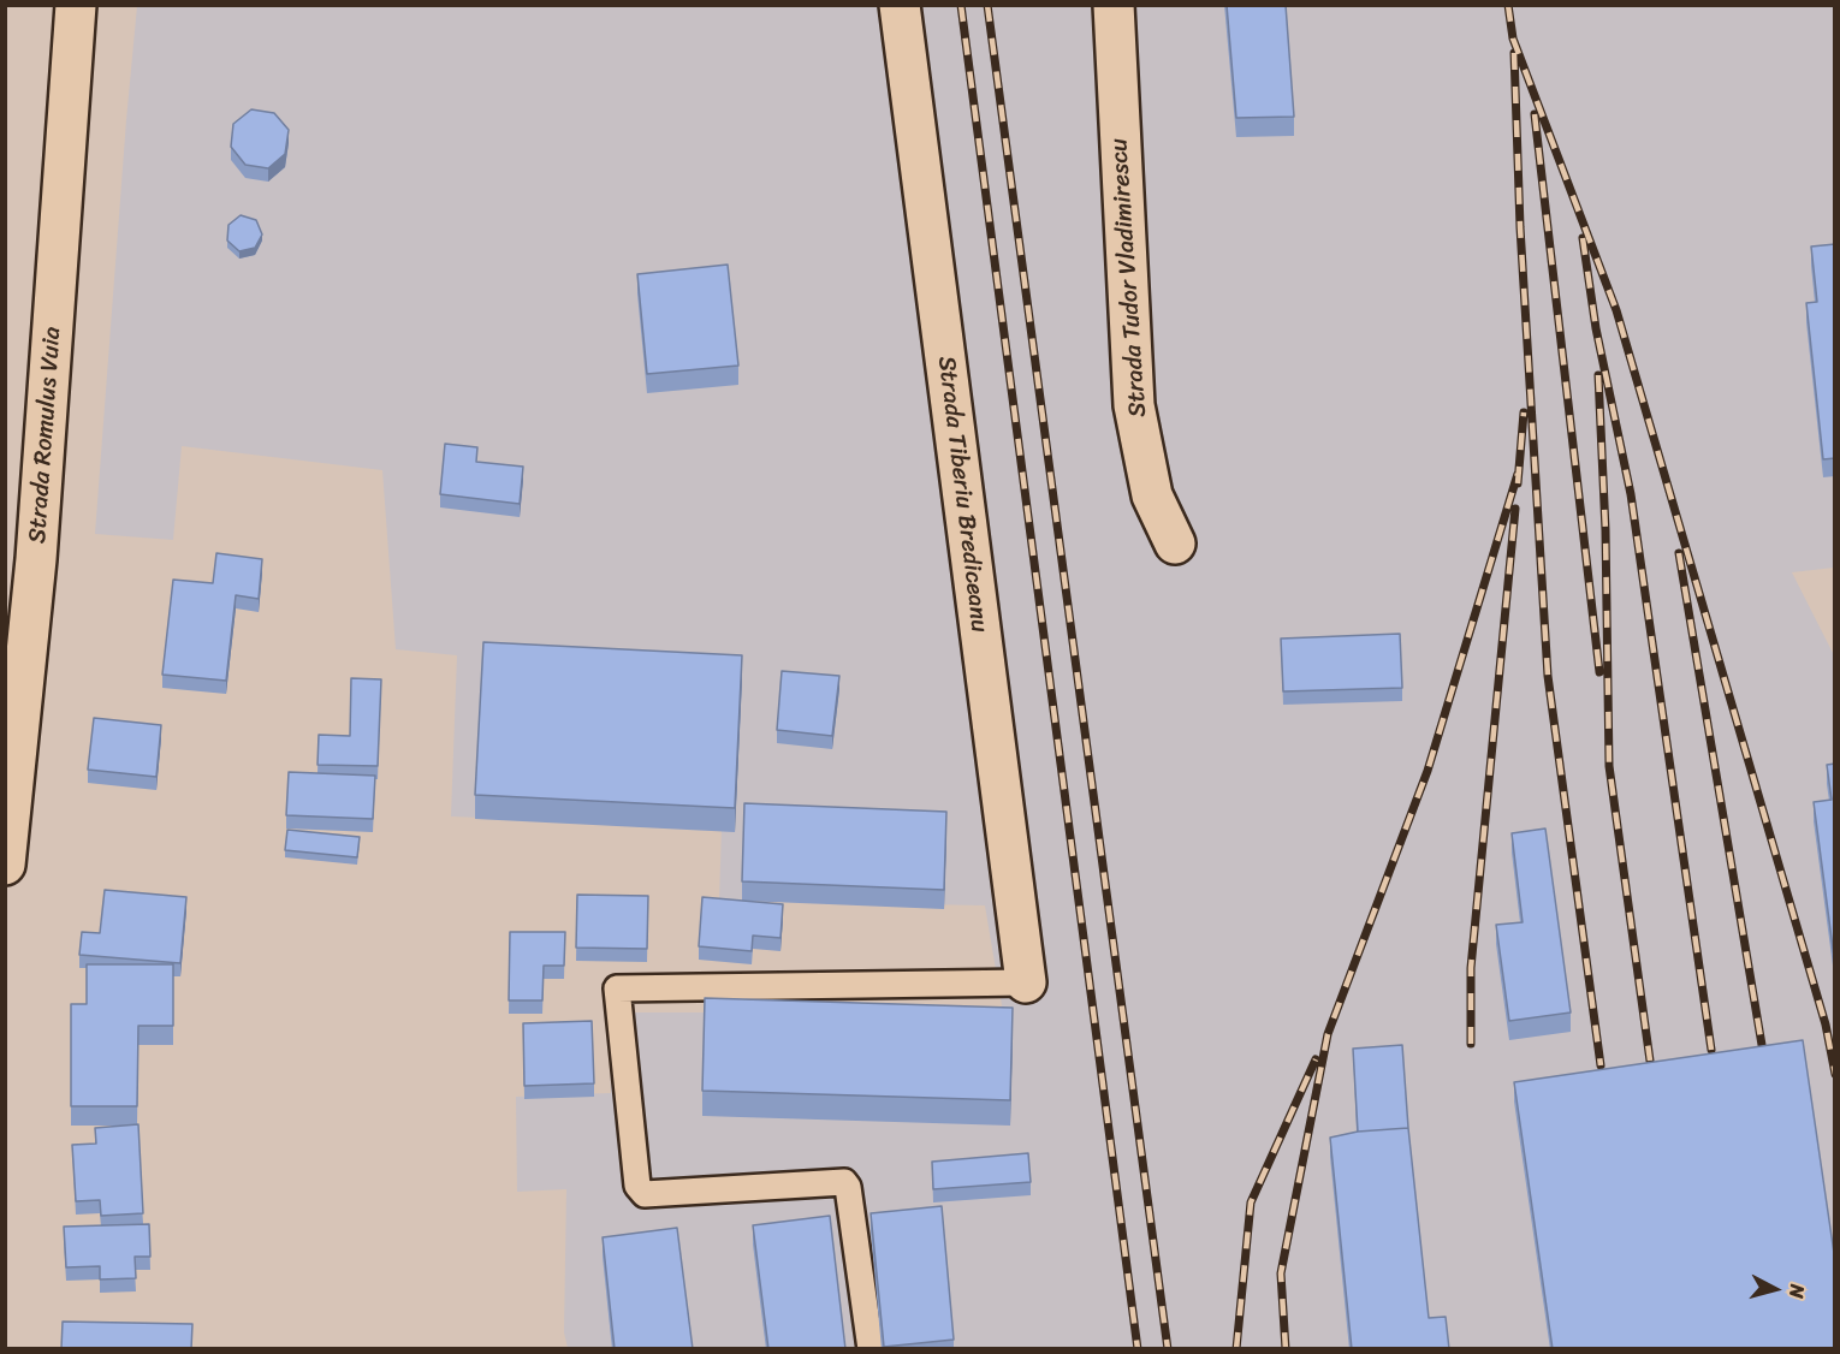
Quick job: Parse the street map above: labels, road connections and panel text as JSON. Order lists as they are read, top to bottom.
{
  "streets": {
    "street": ["Strada Tudor Vladimirescu", "Strada Romulus Vuia", "Strada Tiberiu Brediceanu"]
  },
  "north": "right"
}
